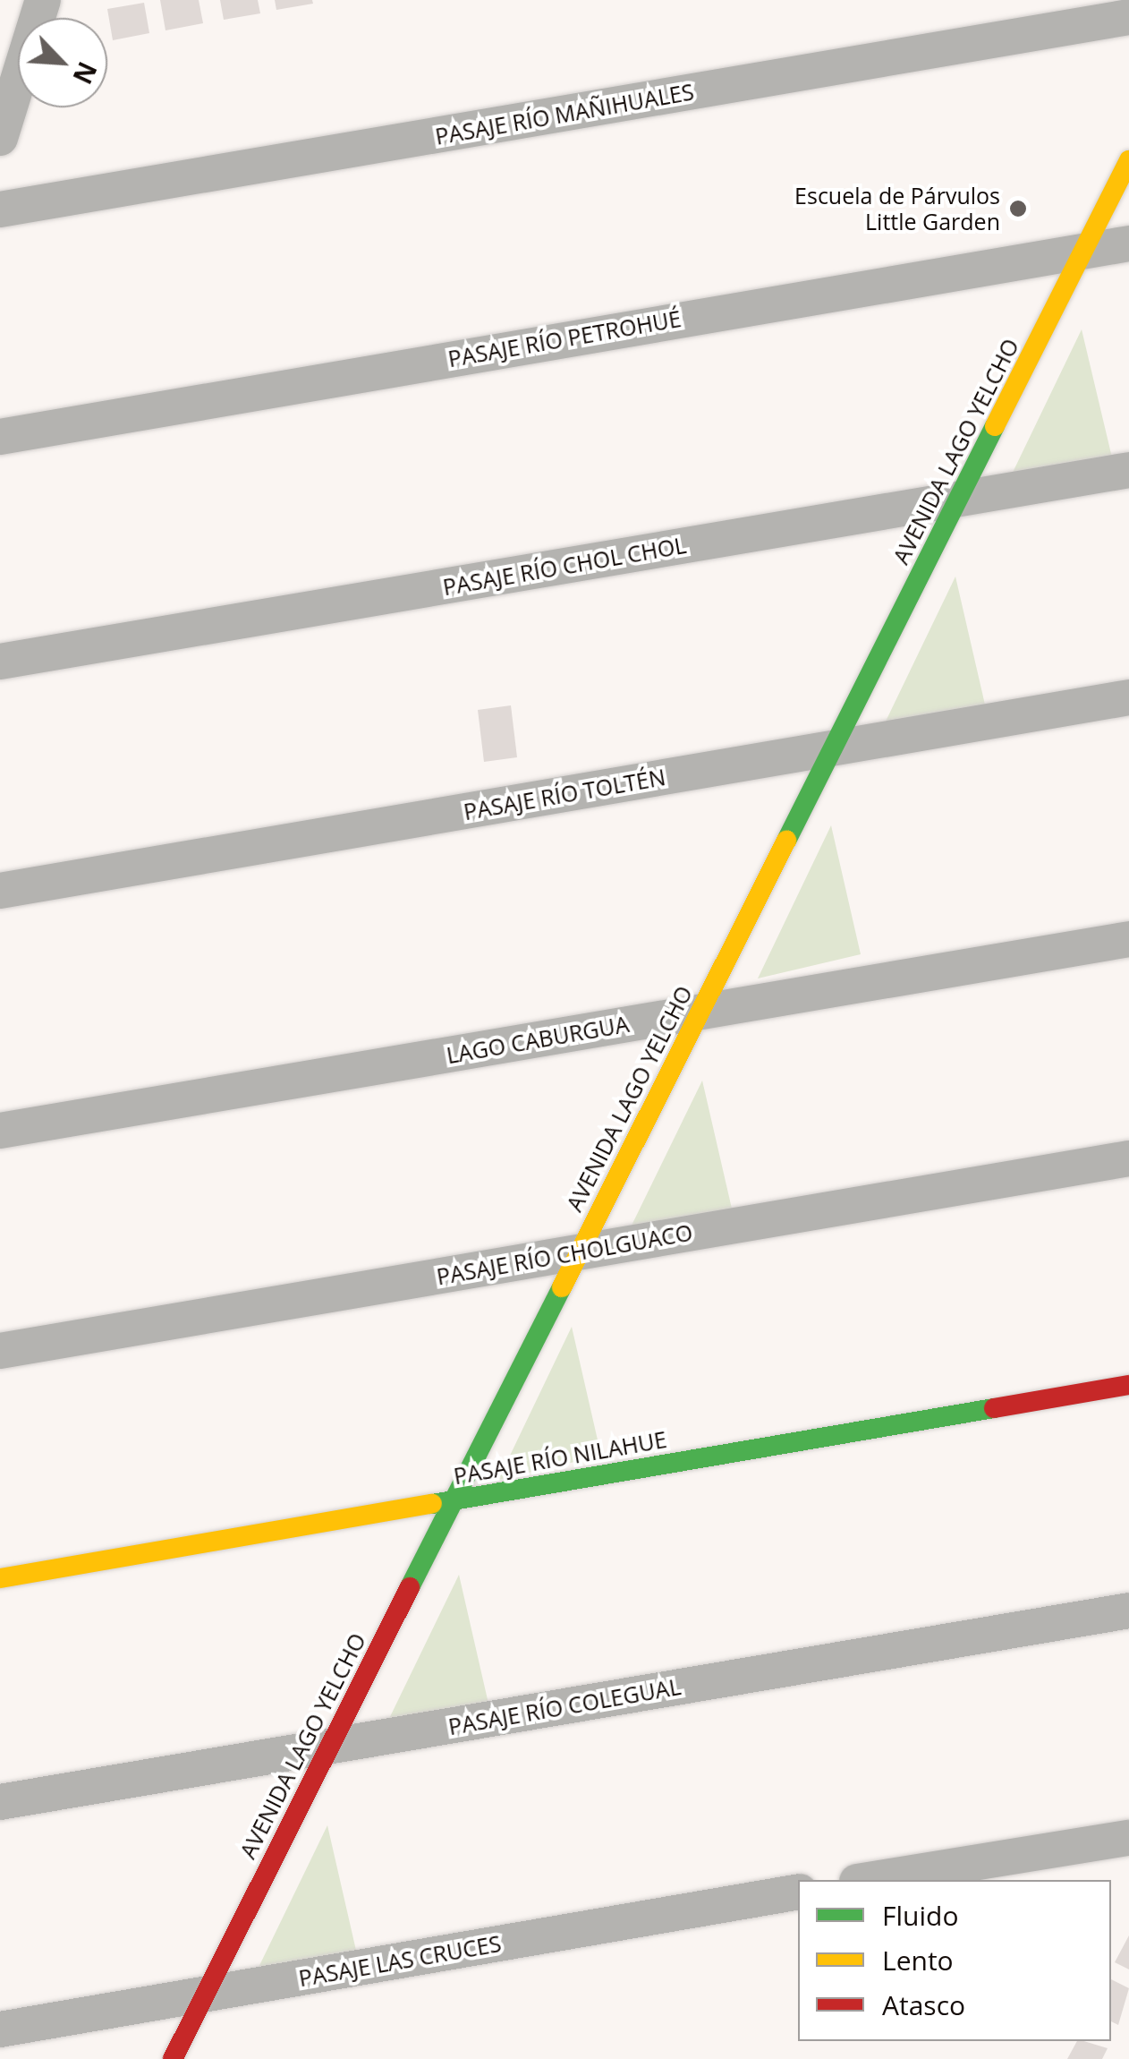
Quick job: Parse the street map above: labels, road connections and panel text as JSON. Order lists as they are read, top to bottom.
{
  "streets": {
    "street": [
      "PASAJE RÍO MAÑIHUALES",
      "PASAJE RÍO PETROHUÉ",
      "AVENIDA LAGO YELCHO",
      "PASAJE RÍO CHOL CHOL",
      "PASAJE RÍO TOLTÉN",
      "LAGO CABURGUA",
      "PASAJE RÍO CHOLGUACO",
      "PASAJE RÍO NILAHUE",
      "PASAJE RÍO COLEGUAL",
      "PASAJE LAS CRUCES"
    ]
  },
  "crossings": [
    ["PASAJE RÍO PETROHUÉ", "AVENIDA LAGO YELCHO"],
    ["AVENIDA LAGO YELCHO", "PASAJE RÍO CHOL CHOL"],
    ["AVENIDA LAGO YELCHO", "PASAJE RÍO TOLTÉN"],
    ["AVENIDA LAGO YELCHO", "LAGO CABURGUA"],
    ["AVENIDA LAGO YELCHO", "PASAJE RÍO CHOLGUACO"],
    ["AVENIDA LAGO YELCHO", "PASAJE RÍO NILAHUE"],
    ["AVENIDA LAGO YELCHO", "PASAJE RÍO COLEGUAL"],
    ["AVENIDA LAGO YELCHO", "PASAJE LAS CRUCES"]
  ],
  "places": ["Escuela de Párvulos Little Garden"],
  "legend": ["Fluido", "Lento", "Atasco"],
  "north": "bottom right"
}
